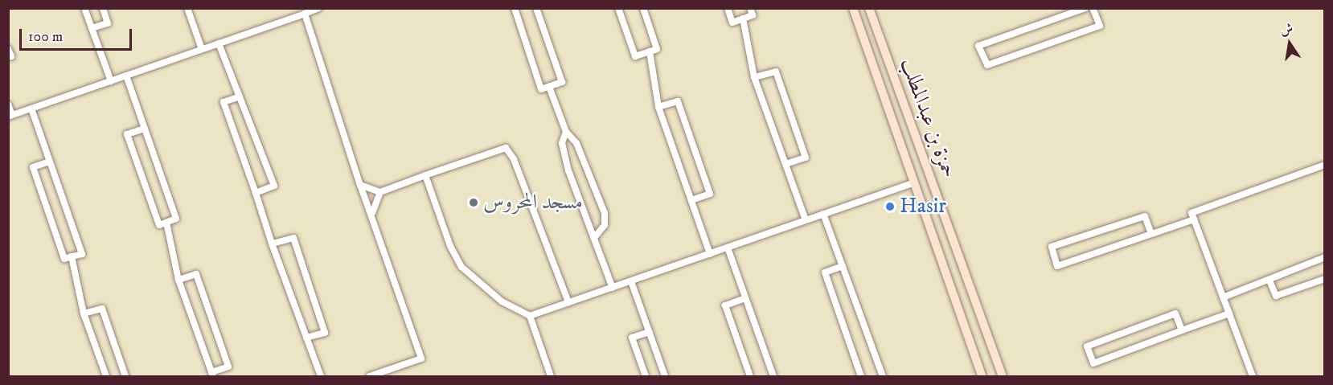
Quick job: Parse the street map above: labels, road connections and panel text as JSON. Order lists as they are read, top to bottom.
{
  "streets": {
    "street": ["حمزة بن عبدالمطلب"]
  },
  "places": ["مسجد المحروس", "Hasir"],
  "scale_bar": "100 m",
  "north": "top"
}
